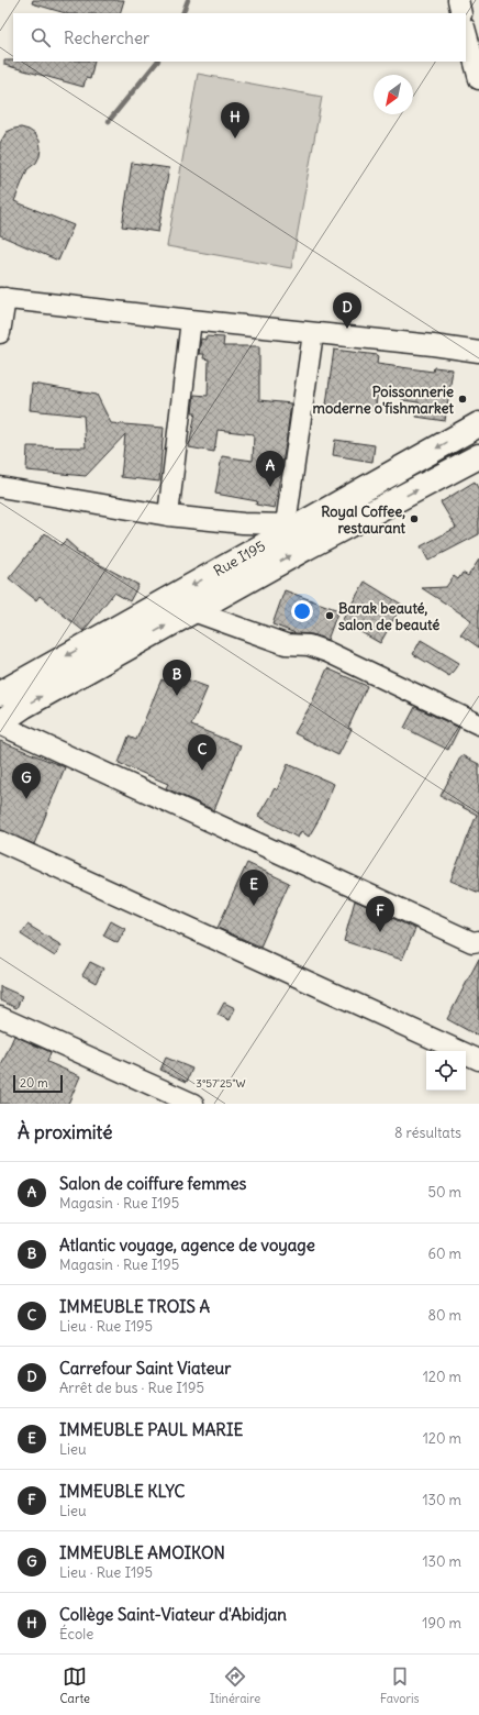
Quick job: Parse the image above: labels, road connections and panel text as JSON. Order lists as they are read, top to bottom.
{
  "streets": {
    "main road": ["Rue I195"]
  },
  "places": ["Poissonnerie moderne o'fishmarket", "Royal Coffee, restaurant", "Barak beauté, salon de beauté"],
  "scale_bar": "20 m",
  "north": "bottom left",
  "page": {
    "search": "Rechercher",
    "pins": [
      "H",
      "D",
      "A",
      "B",
      "C",
      "G",
      "E",
      "F"
    ],
    "scale": "20 m",
    "heading": ["À proximité", "8 résultats"],
    "list": [
      {
        "mark": "A",
        "name": "Salon de coiffure femmes",
        "note": "Magasin · Rue I195",
        "value": "50 m"
      },
      {
        "mark": "B",
        "name": "Atlantic voyage, agence de voyage",
        "note": "Magasin · Rue I195",
        "value": "60 m"
      },
      {
        "mark": "C",
        "name": "IMMEUBLE TROIS A",
        "note": "Lieu · Rue I195",
        "value": "80 m"
      },
      {
        "mark": "D",
        "name": "Carrefour Saint Viateur",
        "note": "Arrêt de bus · Rue I195",
        "value": "120 m"
      },
      {
        "mark": "E",
        "name": "IMMEUBLE PAUL MARIE",
        "note": "Lieu",
        "value": "120 m"
      },
      {
        "mark": "F",
        "name": "IMMEUBLE KLYC",
        "note": "Lieu",
        "value": "130 m"
      },
      {
        "mark": "G",
        "name": "IMMEUBLE AMOIKON",
        "note": "Lieu · Rue I195",
        "value": "130 m"
      },
      {
        "mark": "H",
        "name": "Collège Saint-Viateur d'Abidjan",
        "note": "École",
        "value": "190 m"
      }
    ],
    "nav": ["Carte", "Itinéraire", "Favoris"]
  },
  "coordinates": ["3°57'25\"W"]
}
